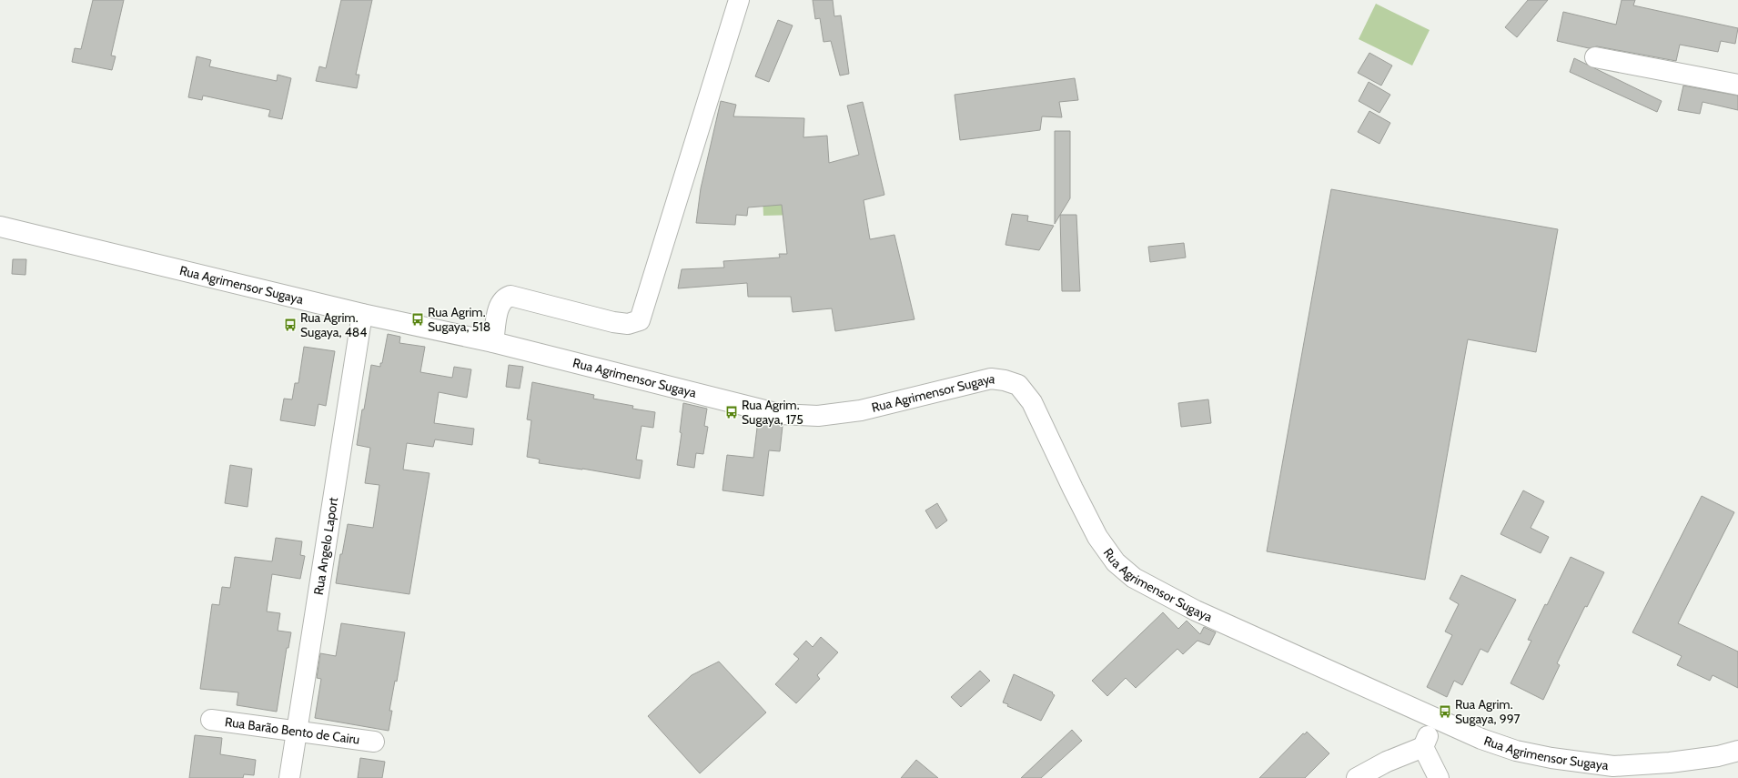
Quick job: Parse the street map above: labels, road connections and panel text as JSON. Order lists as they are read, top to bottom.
{
  "streets": {
    "main road": ["Rua Agrimensor Sugaya", "Rua Angelo Laport", "Rua Barão Bento de Cairu"]
  },
  "crossings": [
    ["Rua Agrimensor Sugaya", "Rua Angelo Laport"],
    ["Rua Angelo Laport", "Rua Barão Bento de Cairu"]
  ],
  "places": {
    "bus stop": [
      "Rua Agrim. Sugaya, 518",
      "Rua Agrim. Sugaya, 484",
      "Rua Agrim. Sugaya, 175",
      "Rua Agrim. Sugaya, 997"
    ]
  }
}
